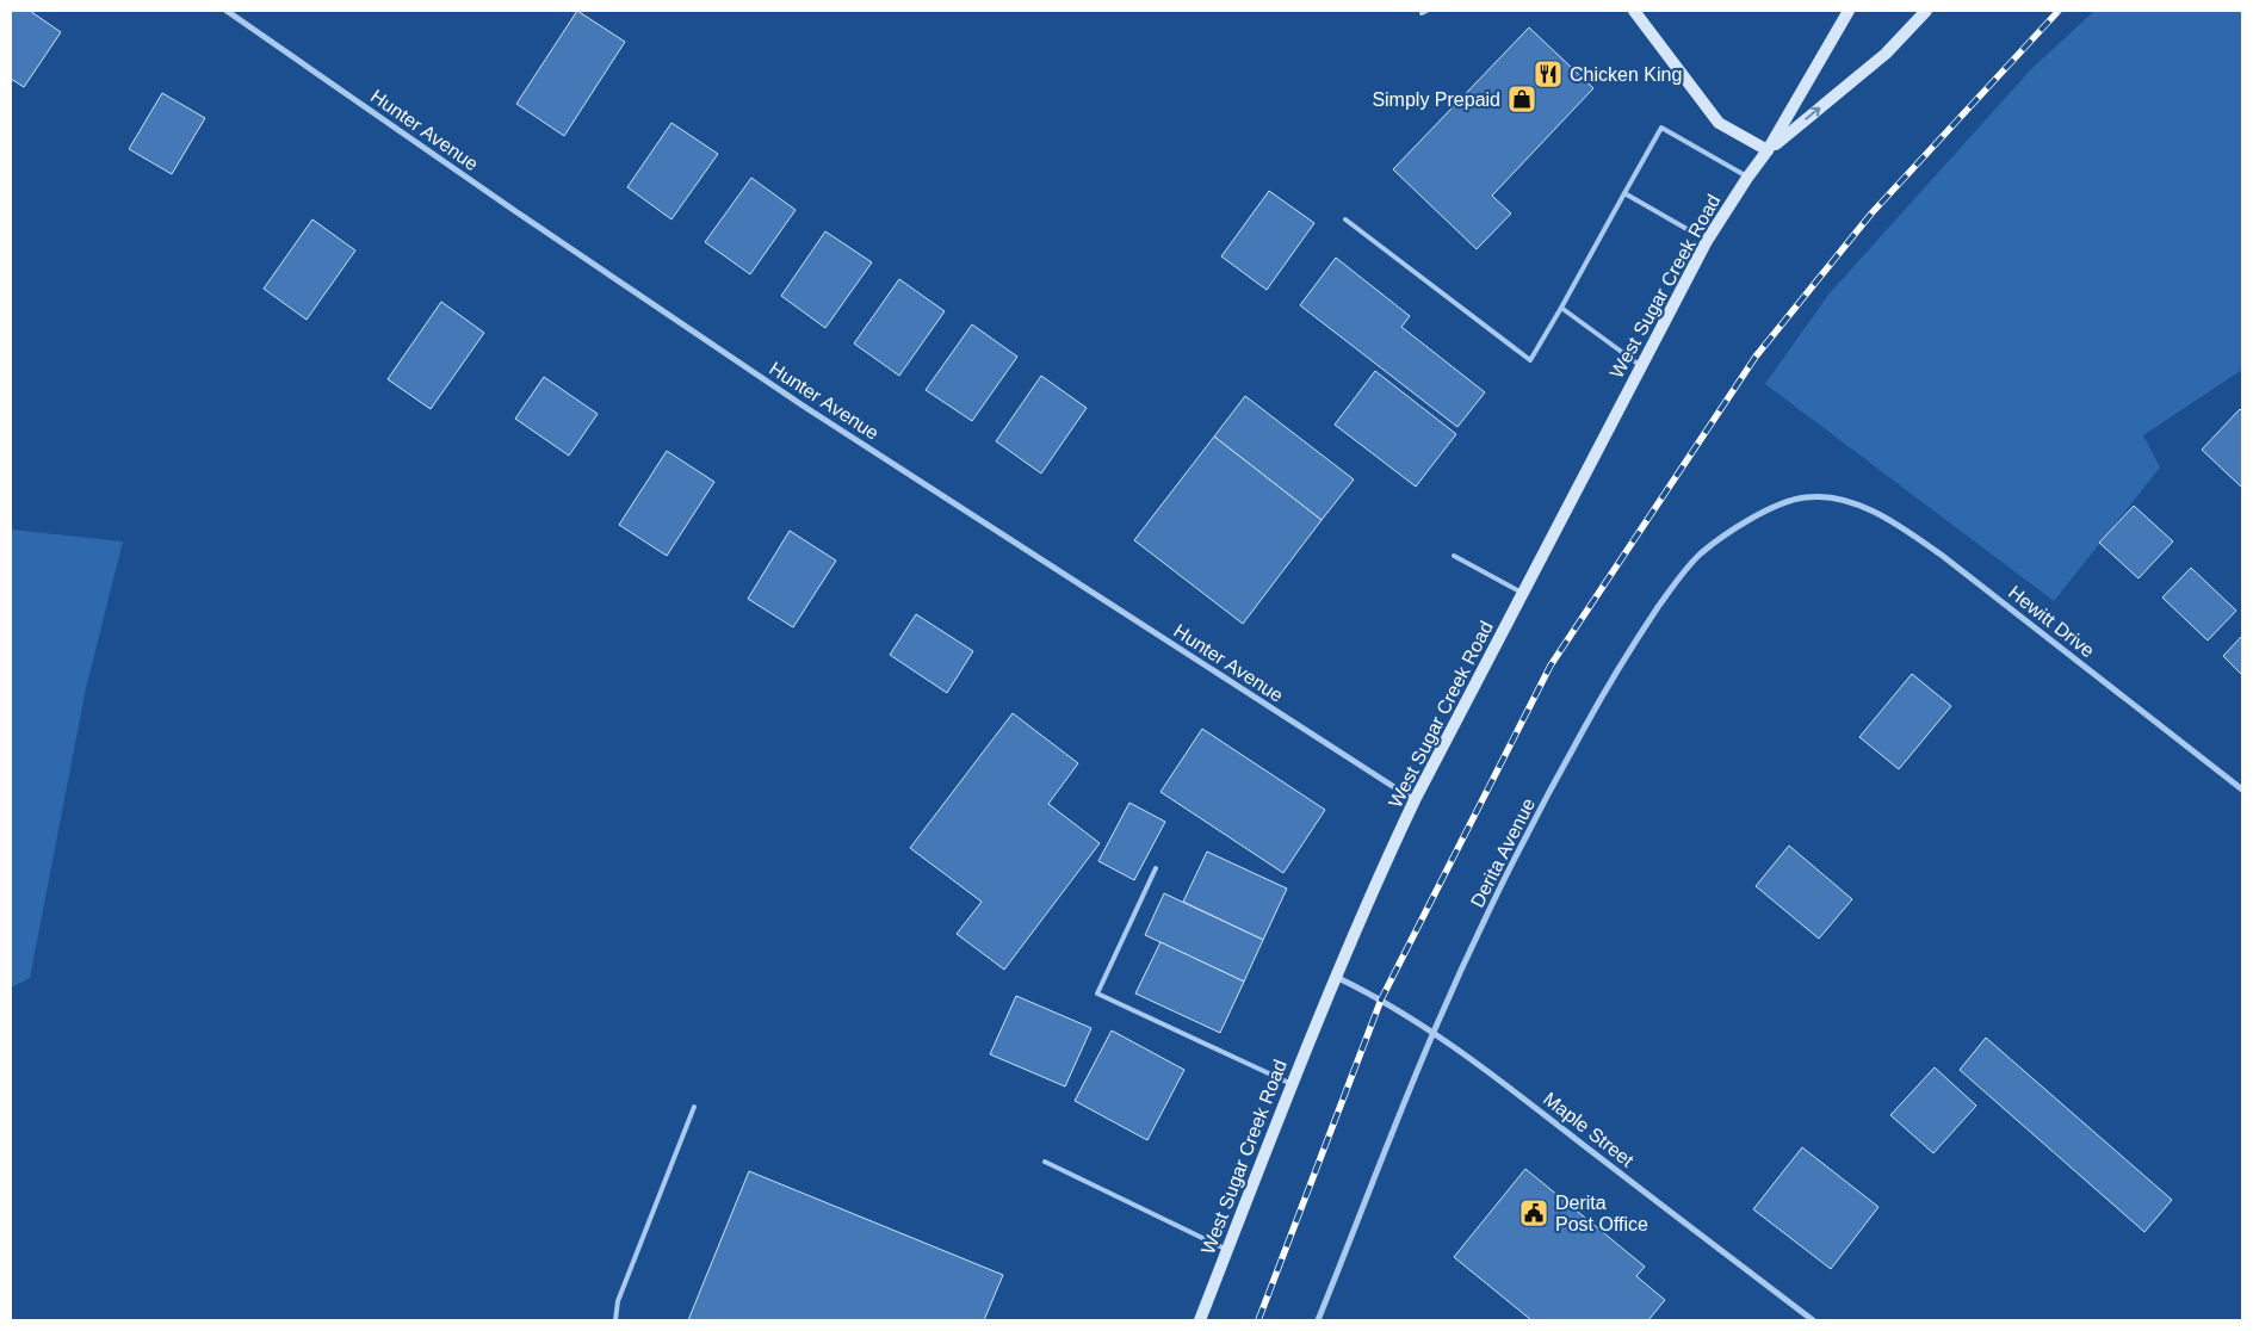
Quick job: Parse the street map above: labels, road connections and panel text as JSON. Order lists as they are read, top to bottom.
{
  "streets": {
    "main road": ["West Sugar Creek Road"],
    "street": [
      "Hunter Avenue",
      "Hewitt Drive",
      "Derita Avenue",
      "Maple Street"
    ]
  },
  "crossings": [
    ["Hunter Avenue", "West Sugar Creek Road"],
    ["West Sugar Creek Road", "Maple Street"],
    ["Hewitt Drive", "Derita Avenue"],
    ["Derita Avenue", "Maple Street"]
  ],
  "places": {
    "restaurant": ["Chicken King"],
    "shop": ["Simply Prepaid"],
    "public building": ["Derita Post Office"]
  }
}
